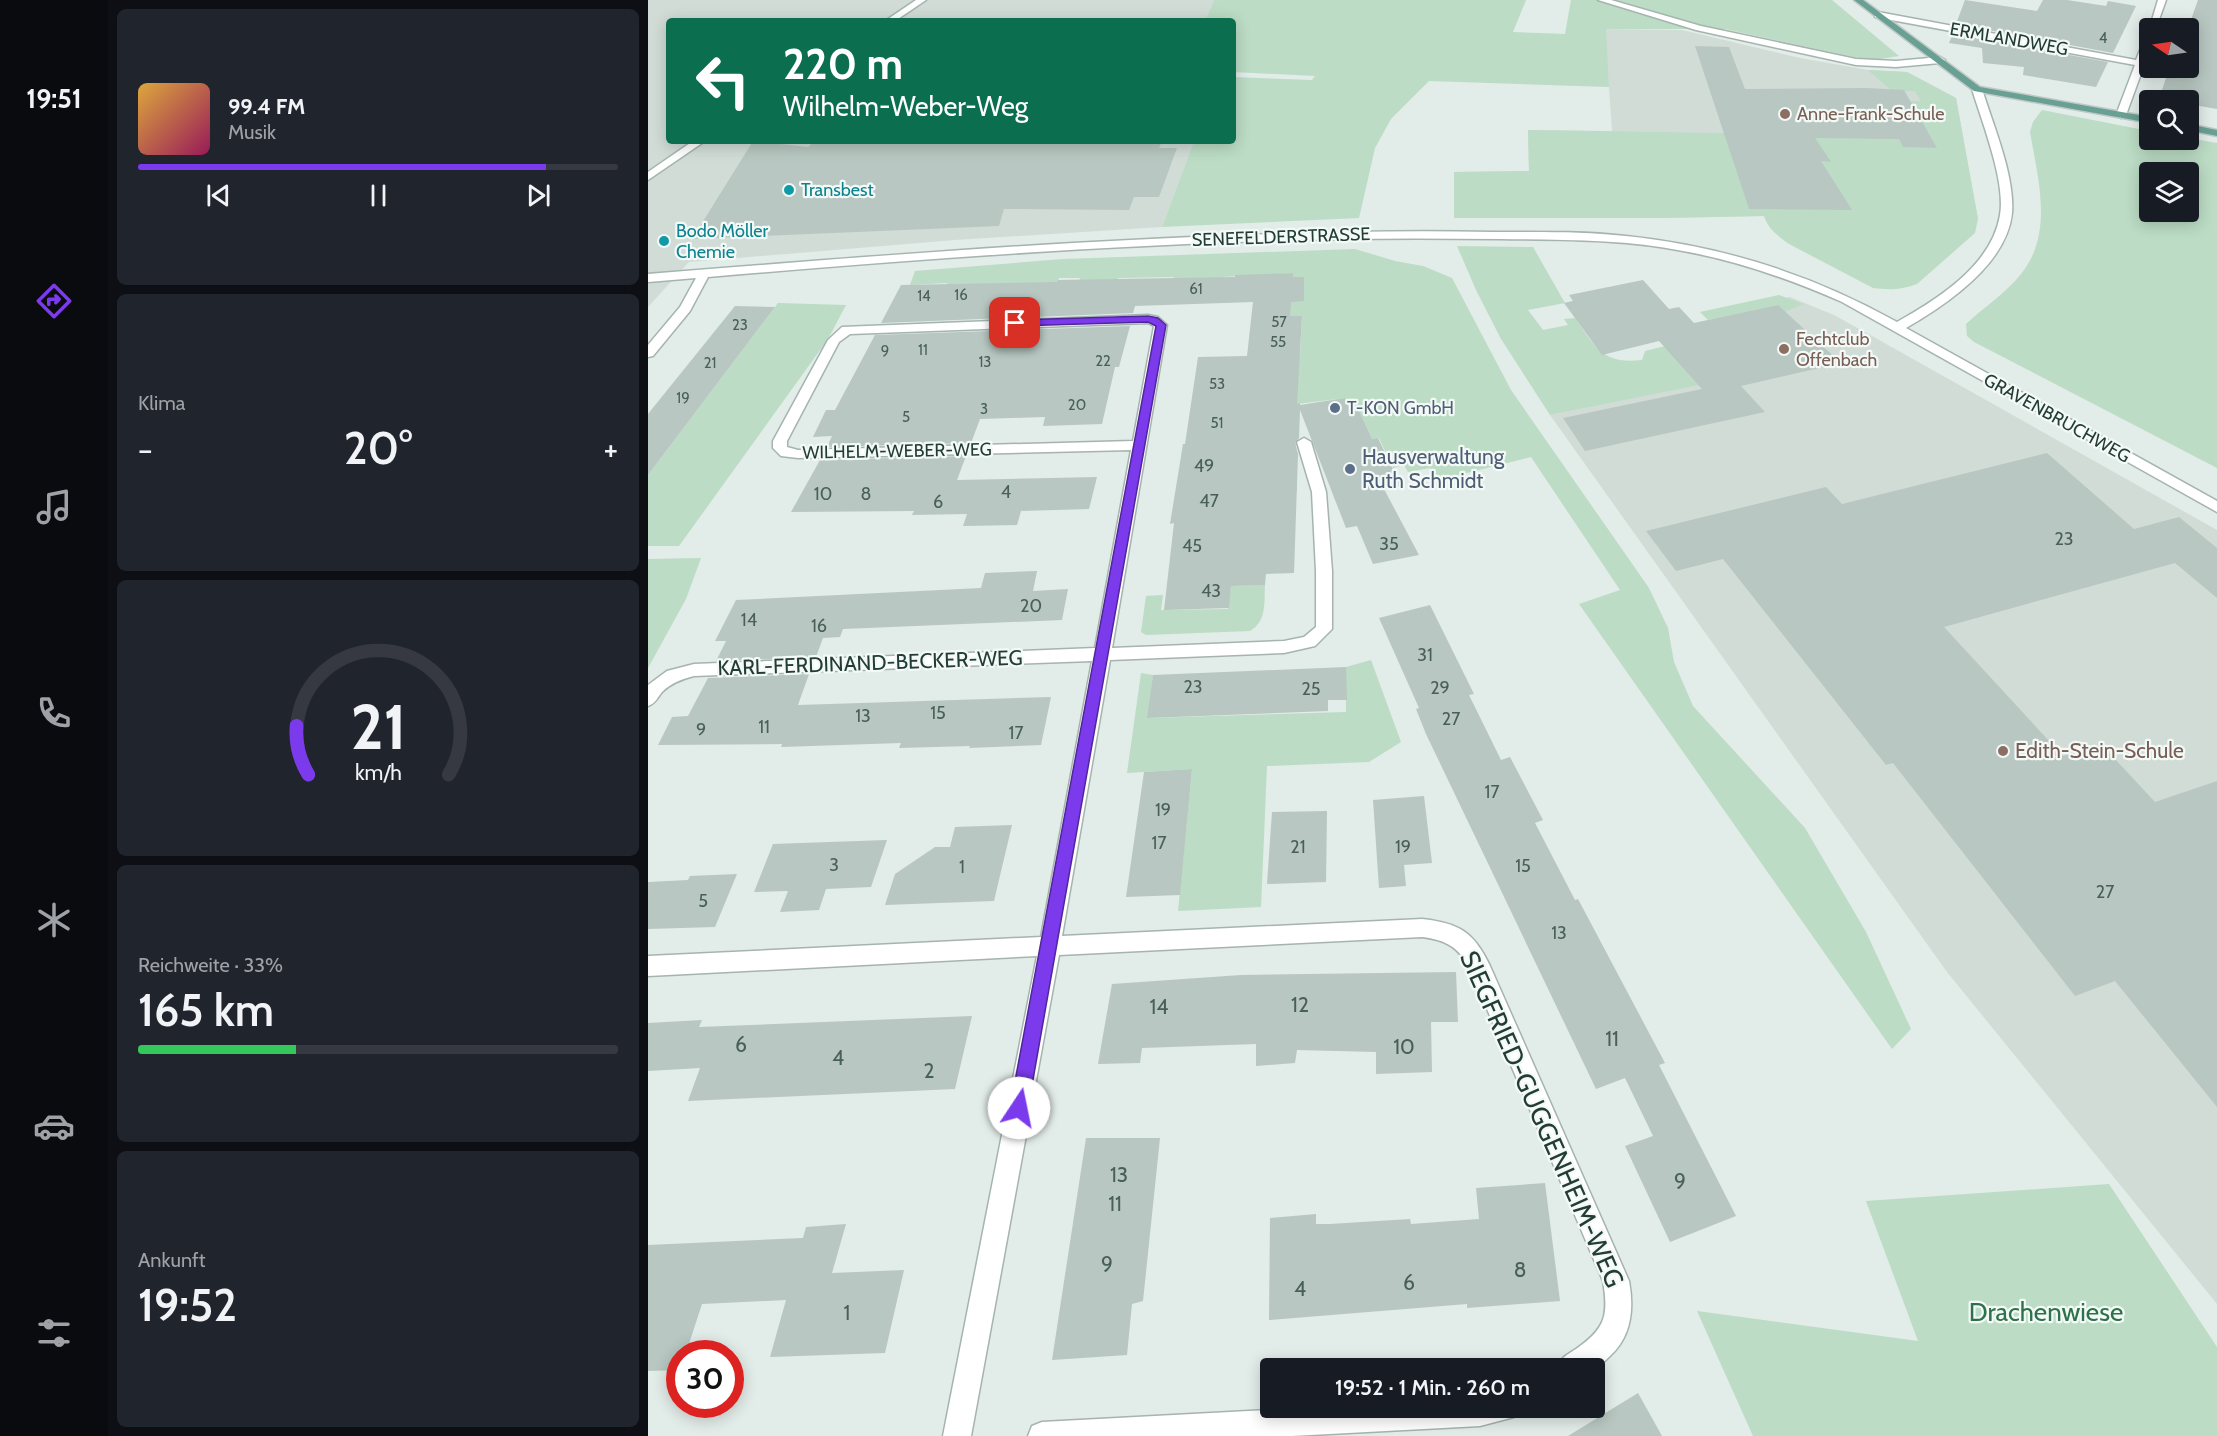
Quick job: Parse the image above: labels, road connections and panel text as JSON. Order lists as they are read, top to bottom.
{
  "streets": {
    "street": [
      "ERMLANDWEG",
      "SENEFELDERSTRASSE",
      "GRAVENBRUCHWEG",
      "WILHELM-WEBER-WEG",
      "KARL-FERDINAND-BECKER-WEG",
      "SIEGFRIED-GUGGENHEIM-WEG"
    ]
  },
  "crossings": [
    ["SENEFELDERSTRASSE", "GRAVENBRUCHWEG"]
  ],
  "parks": ["Drachenwiese"],
  "places": [
    "Anne-Frank-Schule",
    "Transbest",
    "Bodo Möller Chemie",
    "Fechtclub Offenbach",
    "T-KON GmbH",
    "Hausverwaltung Ruth Schmidt",
    "Edith-Stein-Schule"
  ],
  "house_numbers": [
    "4",
    "61",
    "16",
    "14",
    "57",
    "23",
    "55",
    "11",
    "9",
    "22",
    "13",
    "21",
    "53",
    "19",
    "20",
    "3",
    "5",
    "51",
    "49",
    "4",
    "10",
    "8",
    "47",
    "6",
    "23",
    "35",
    "45",
    "43",
    "20",
    "14",
    "16",
    "31",
    "23",
    "29",
    "25",
    "15",
    "13",
    "27",
    "11",
    "9",
    "17",
    "17",
    "19",
    "17",
    "21",
    "19",
    "3",
    "15",
    "1",
    "27",
    "5",
    "13",
    "12",
    "14",
    "11",
    "6",
    "10",
    "4",
    "2",
    "13",
    "9",
    "11",
    "9",
    "8",
    "6",
    "4",
    "1"
  ],
  "north": "left",
  "page": {
    "tabs": "19:51",
    "turn": ["220 m", "Wilhelm-Weber-Weg"],
    "song": ["99.4 FM", "Musik"],
    "tile": [
      "Klima",
      ["Reichweite · 33%", "165 km"],
      ["Ankunft", "19:52"]
    ],
    "heat": ["−", "20°", "+"],
    "limit": "30",
    "trip": "19:52 · 1 Min. · 260 m",
    "gauge": ["21", "km/h"]
  }
}
